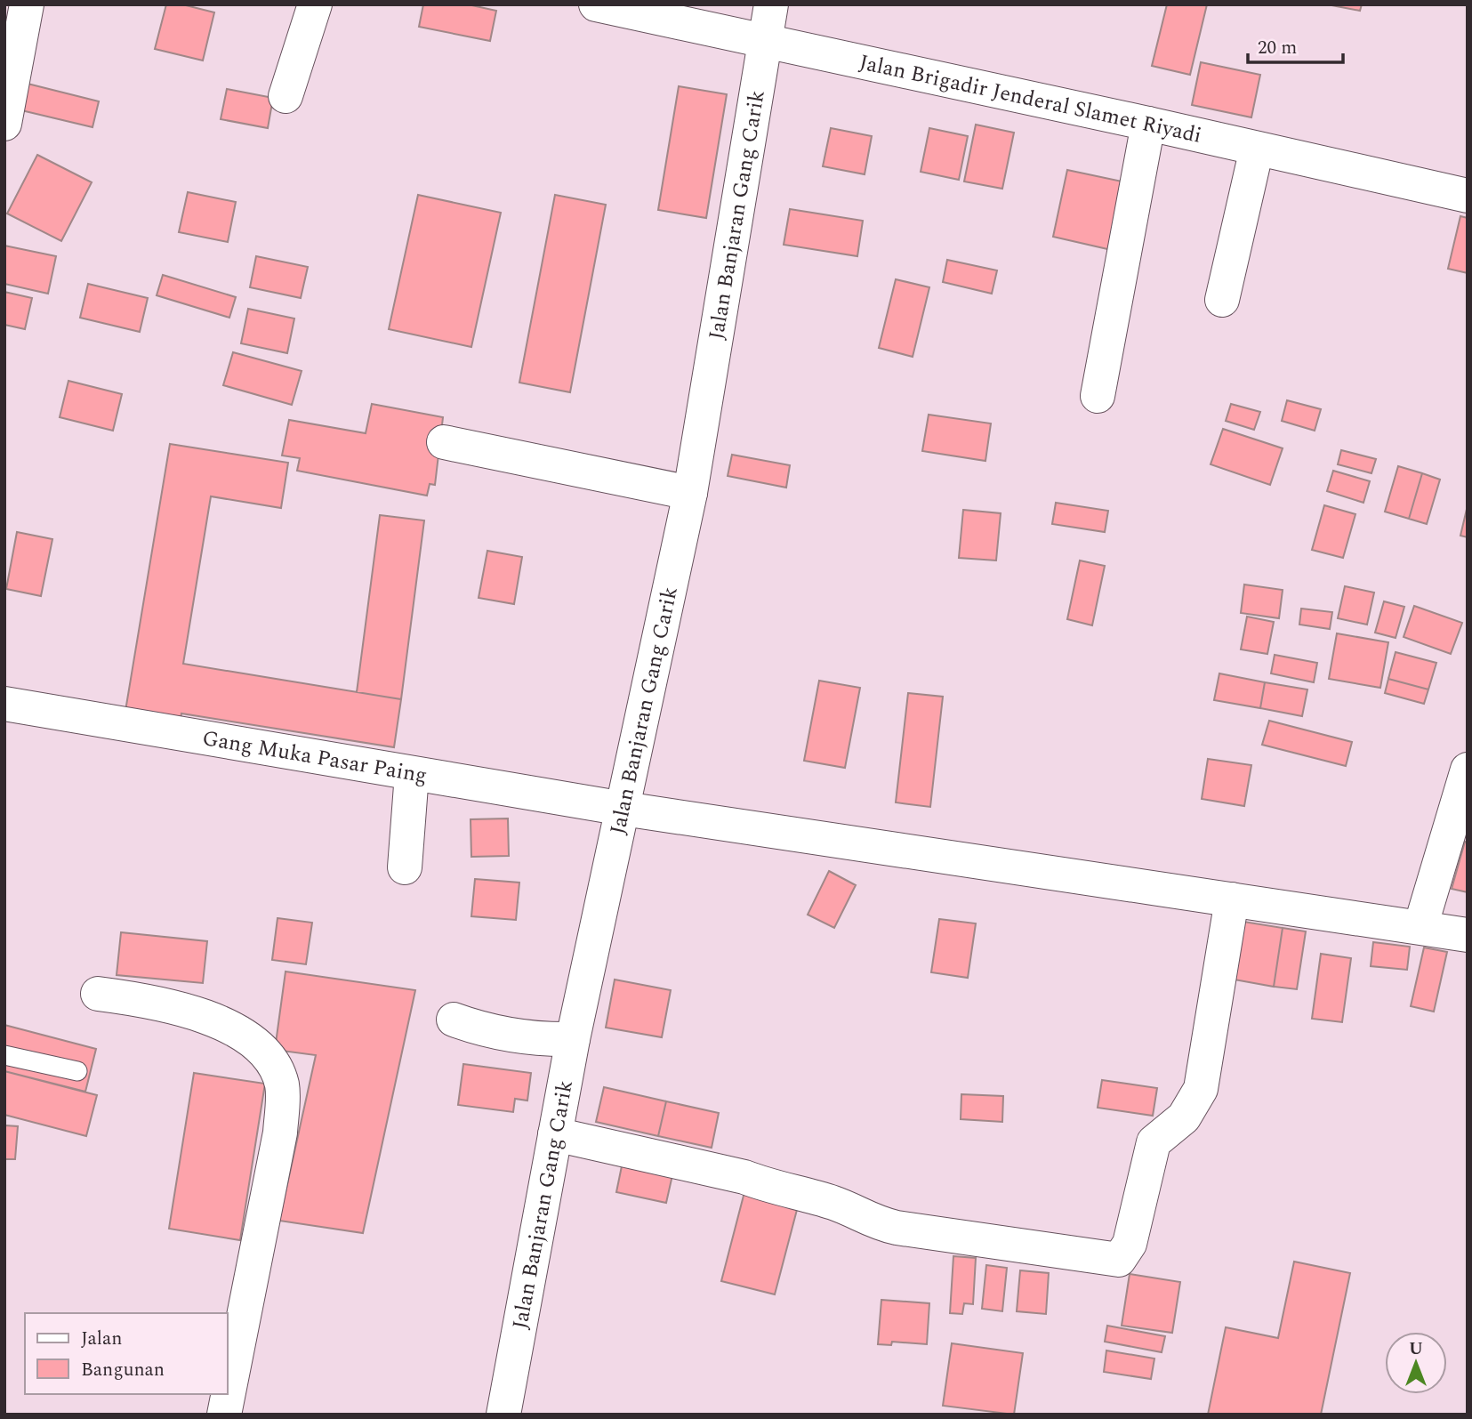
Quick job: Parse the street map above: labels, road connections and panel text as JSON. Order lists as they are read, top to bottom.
{
  "streets": {
    "street": ["Jalan Brigadir Jenderal Slamet Riyadi", "Jalan Banjaran Gang Carik", "Gang Muka Pasar Paing"]
  },
  "crossings": [
    ["Jalan Brigadir Jenderal Slamet Riyadi", "Jalan Banjaran Gang Carik"],
    ["Jalan Banjaran Gang Carik", "Gang Muka Pasar Paing"]
  ],
  "legend": ["Jalan", "Bangunan"],
  "scale_bar": "20 m",
  "north": "top"
}
